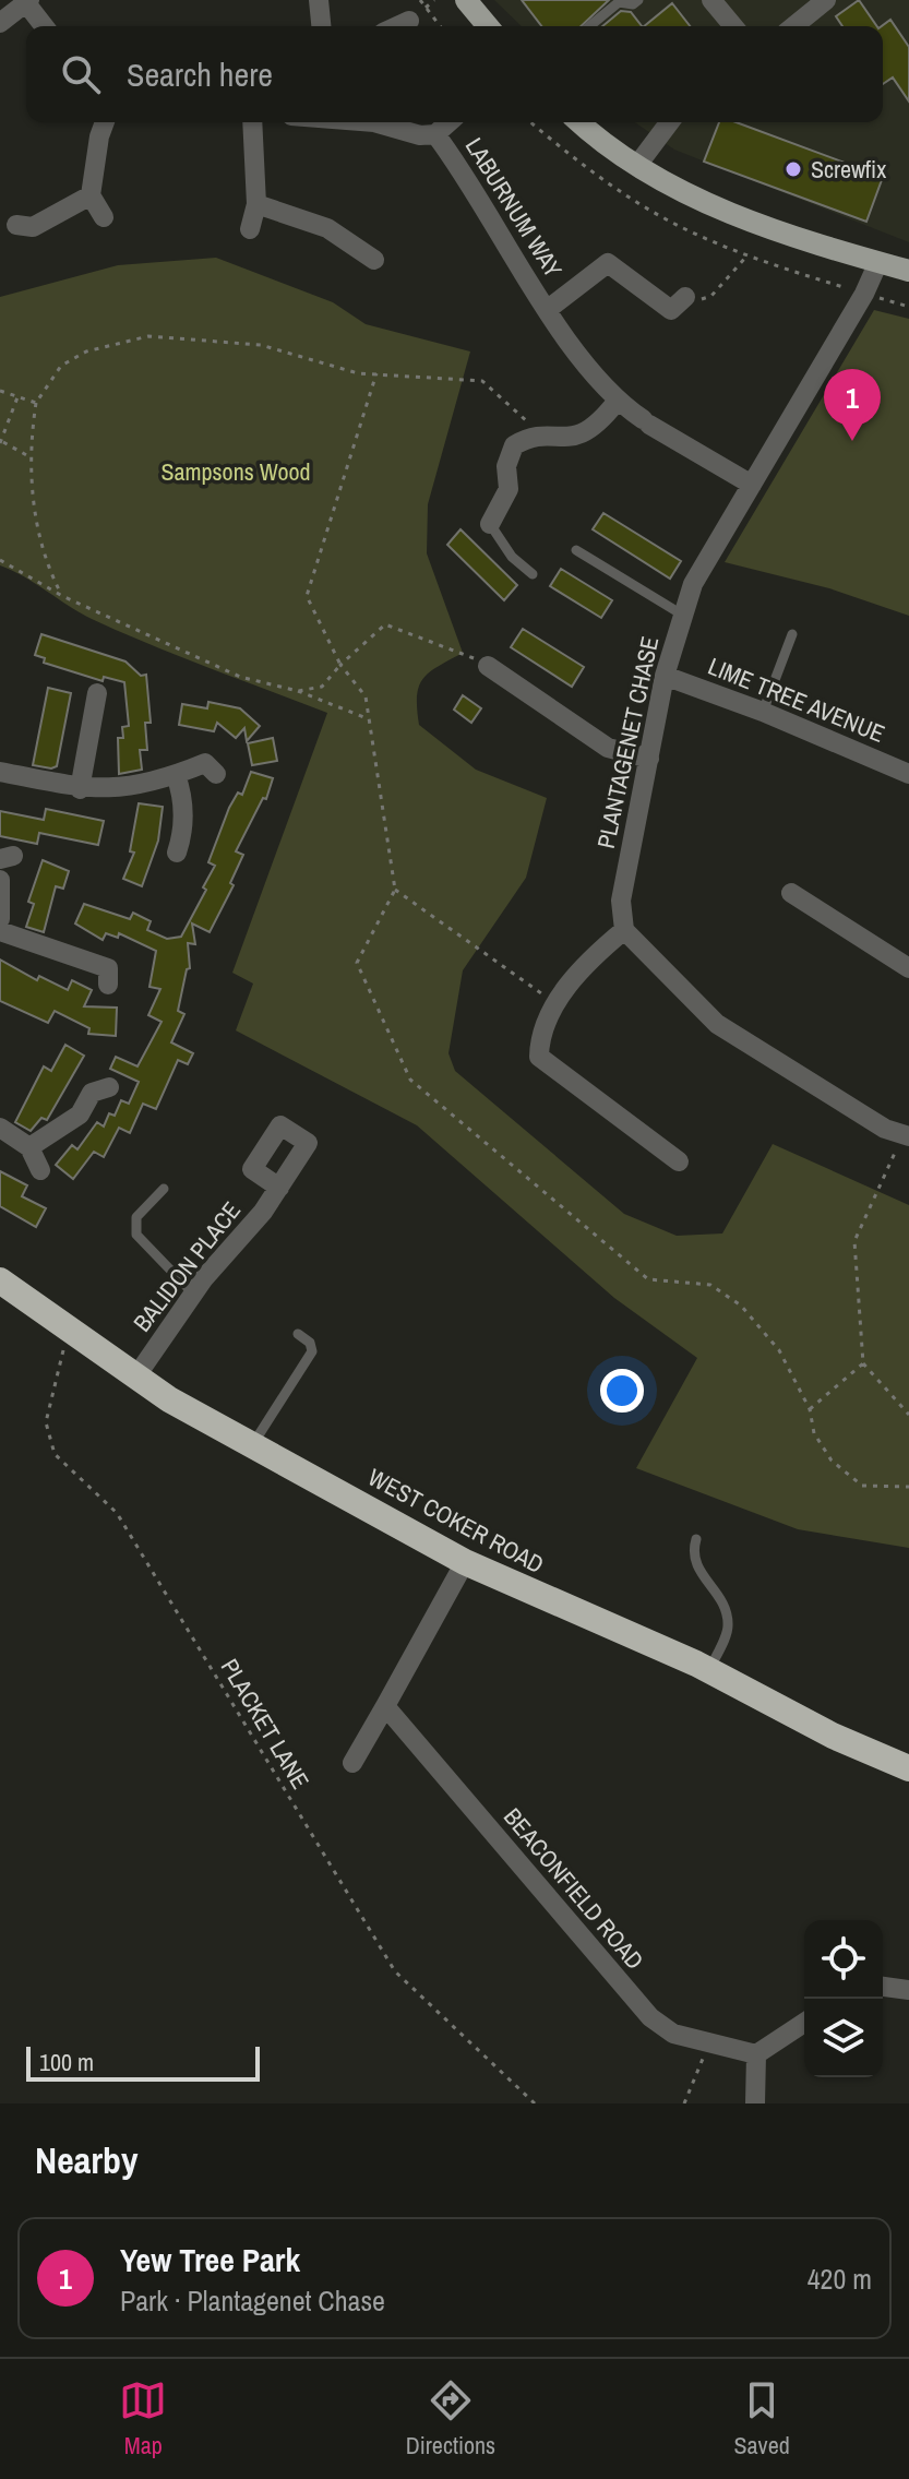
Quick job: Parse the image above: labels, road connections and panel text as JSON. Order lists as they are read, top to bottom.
{
  "streets": {
    "highway": ["WEST COKER ROAD"],
    "street": [
      "LABURNUM WAY",
      "LIME TREE AVENUE",
      "PLANTAGENET CHASE",
      "BALIDON PLACE",
      "BEACONFIELD ROAD"
    ],
    "path": ["PLACKET LANE"]
  },
  "crossings": [
    ["LABURNUM WAY", "PLANTAGENET CHASE"],
    ["LIME TREE AVENUE", "PLANTAGENET CHASE"],
    ["BALIDON PLACE", "WEST COKER ROAD"],
    ["WEST COKER ROAD", "PLACKET LANE"]
  ],
  "parks": ["Sampsons Wood"],
  "places": ["Screwfix"],
  "scale_bar": "100 m",
  "page": {
    "search": "Search here",
    "pins": "1",
    "scale": "100 m",
    "heading": "Nearby",
    "list": [
      {
        "mark": "1",
        "name": "Yew Tree Park",
        "note": "Park · Plantagenet Chase",
        "value": "420 m"
      }
    ],
    "nav": ["Map", "Directions", "Saved"]
  }
}
